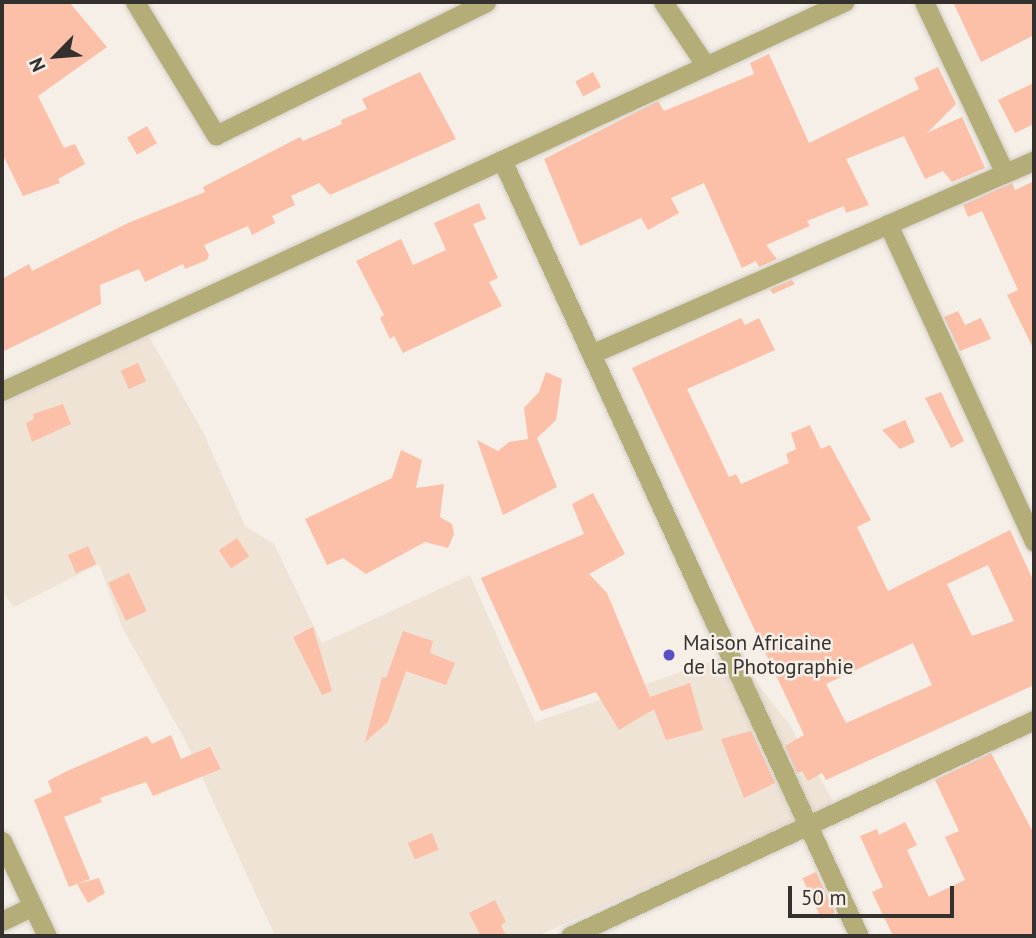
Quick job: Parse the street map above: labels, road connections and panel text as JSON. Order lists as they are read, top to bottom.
{
  "places": ["Maison Africaine de la Photographie"],
  "scale_bar": "50 m",
  "north": "bottom left"
}
